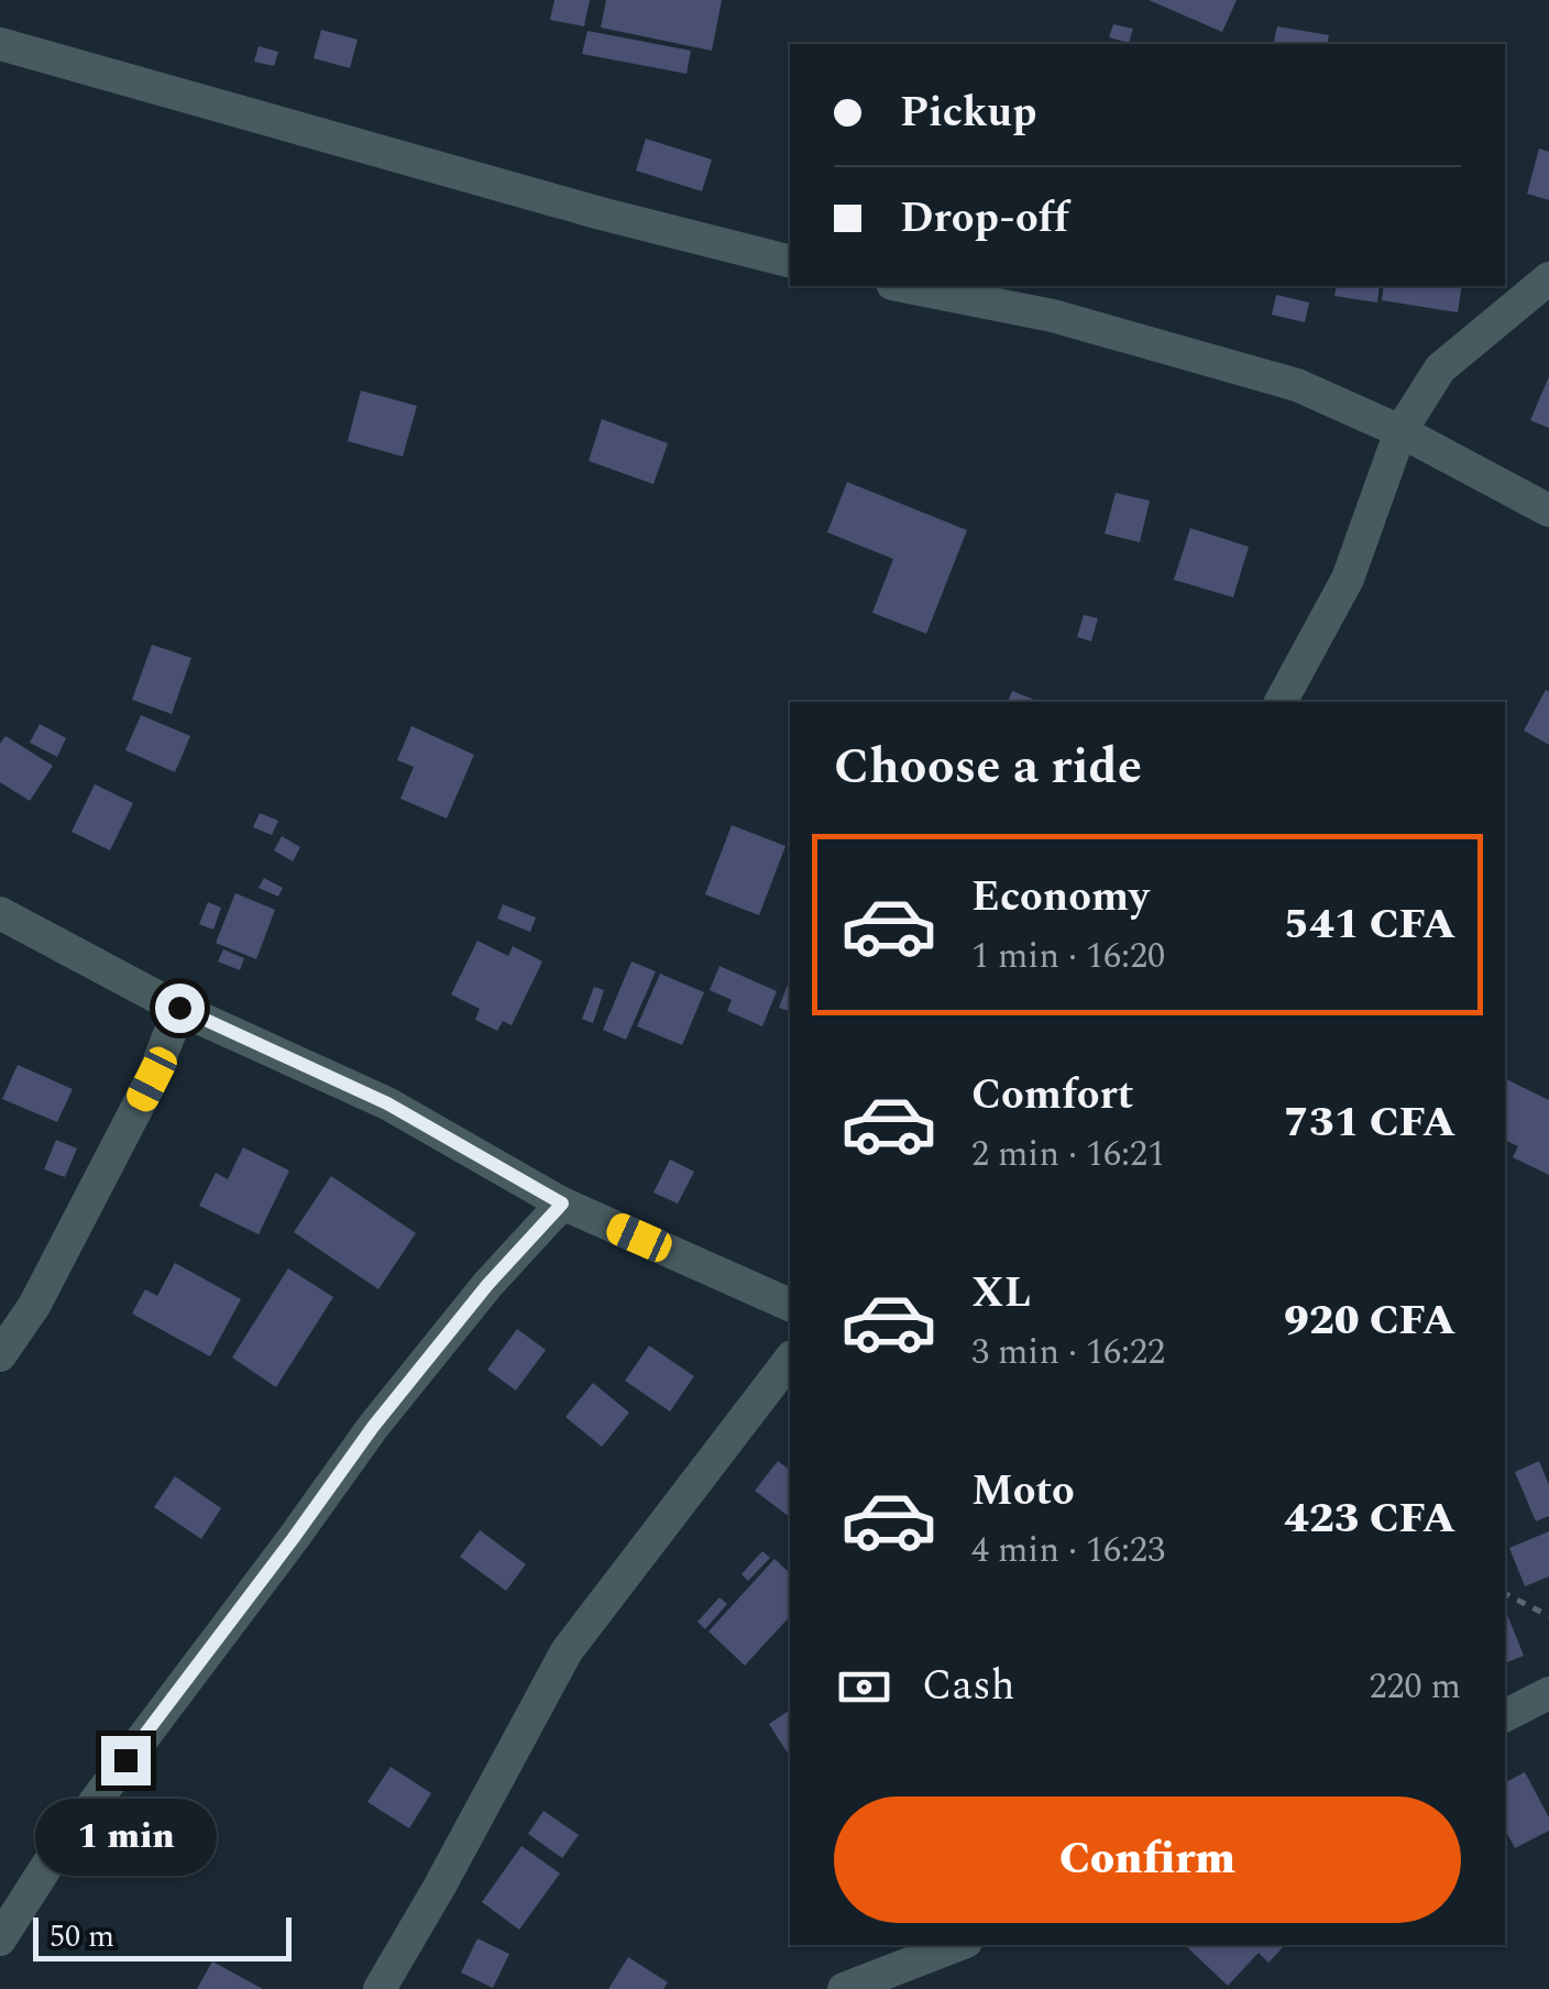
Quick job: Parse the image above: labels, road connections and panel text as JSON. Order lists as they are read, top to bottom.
{
  "scale_bar": "50 m",
  "page": {
    "banner": ["Pickup", "Drop-off"],
    "heading": "Choose a ride",
    "list": [
      {
        "name": "Economy",
        "note": "1 min · 16:20",
        "value": "541 CFA"
      },
      {
        "name": "Comfort",
        "note": "2 min · 16:21",
        "value": "731 CFA"
      },
      {
        "name": "XL",
        "note": "3 min · 16:22",
        "value": "920 CFA"
      },
      {
        "name": "Moto",
        "note": "4 min · 16:23",
        "value": "423 CFA"
      }
    ],
    "pay": ["Cash", "220 m"],
    "buttons": "Confirm",
    "bubble": "1 min",
    "scale": "50 m"
  }
}
